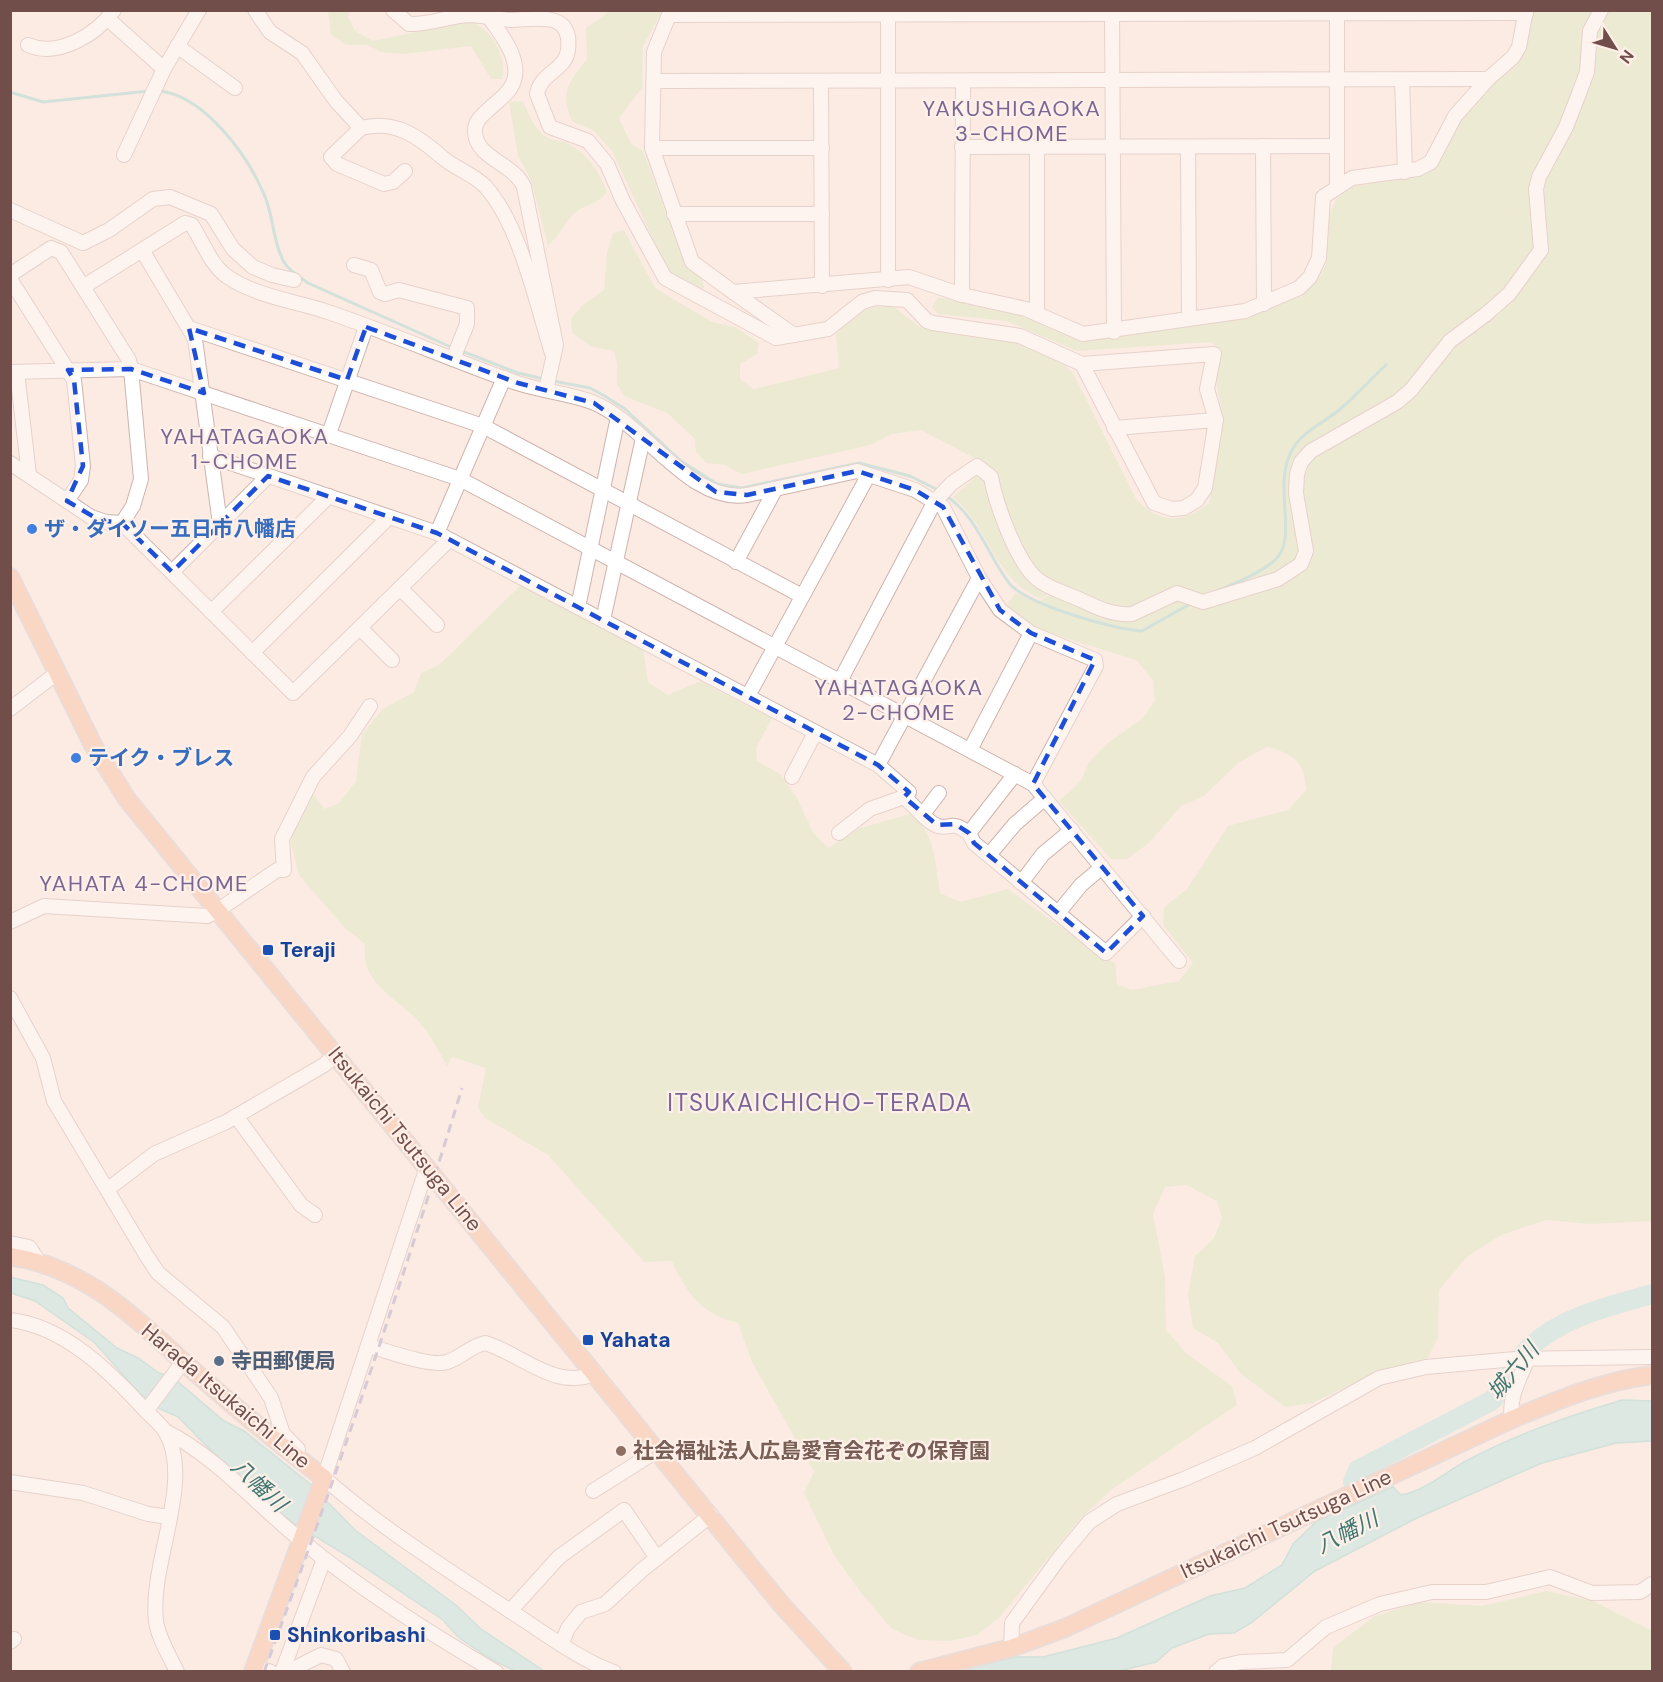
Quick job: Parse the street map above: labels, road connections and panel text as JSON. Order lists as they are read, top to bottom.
{
  "streets": {
    "main road": ["Itsukaichi Tsutsuga Line", "Harada Itsukaichi Line"]
  },
  "districts": [
    "YAKUSHIGAOKA 3-CHOME",
    "YAHATAGAOKA 1-CHOME",
    "YAHATAGAOKA 2-CHOME",
    "YAHATA 4-CHOME",
    "ITSUKAICHICHO-TERADA"
  ],
  "water": ["城六川", "八幡川"],
  "places": {
    "other": [
      "ザ・ダイソー五日市八幡店",
      "テイク・ブレス",
      "寺田郵便局",
      "社会福祉法人広島愛育会花ぞの保育園"
    ],
    "transit": ["Teraji", "Yahata", "Shinkoribashi"]
  },
  "north": "bottom right"
}
